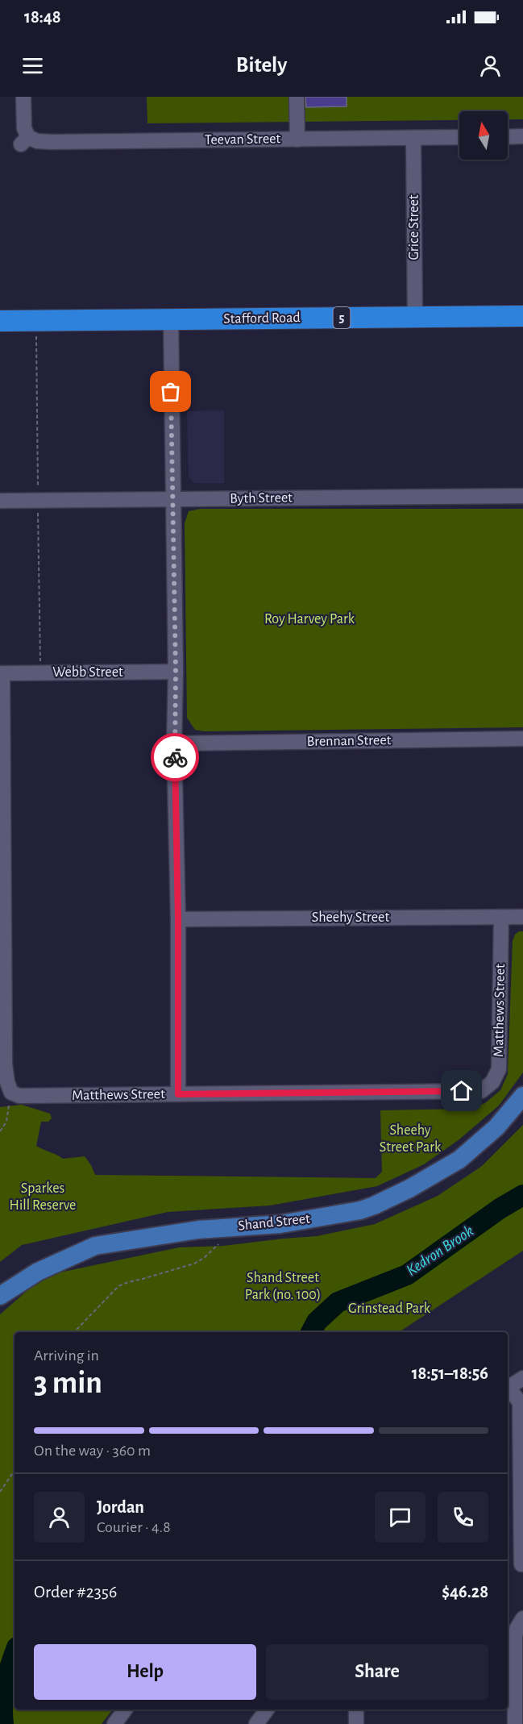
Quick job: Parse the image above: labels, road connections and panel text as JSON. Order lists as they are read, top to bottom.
{
  "streets": {
    "highway": ["5", "Stafford Road"],
    "main road": ["Shand Street"],
    "street": [
      "Teevan Street",
      "Grice Street",
      "Byth Street",
      "Webb Street",
      "Brennan Street",
      "Sheehy Street",
      "Matthews Street"
    ]
  },
  "crossings": [
    ["Teevan Street", "Grice Street"],
    ["Grice Street", "Stafford Road"],
    ["Sheehy Street", "Matthews Street"]
  ],
  "water": ["Kedron Brook"],
  "parks": [
    "Roy Harvey Park",
    "Sheehy Street Park",
    "Sparkes Hill Reserve",
    "Shand Street Park (no. 100)",
    "Grinstead Park"
  ],
  "north": "top",
  "page": {
    "status": "18:48",
    "header": "Bitely",
    "heading": ["3 min", "Arriving in", "18:51–18:56"],
    "panel": [
      "Jordan",
      "Courier · 4.8",
      "Order #2356",
      "$46.28"
    ],
    "bar": "On the way · 360 m",
    "buttons": ["Help", "Share"]
  }
}
